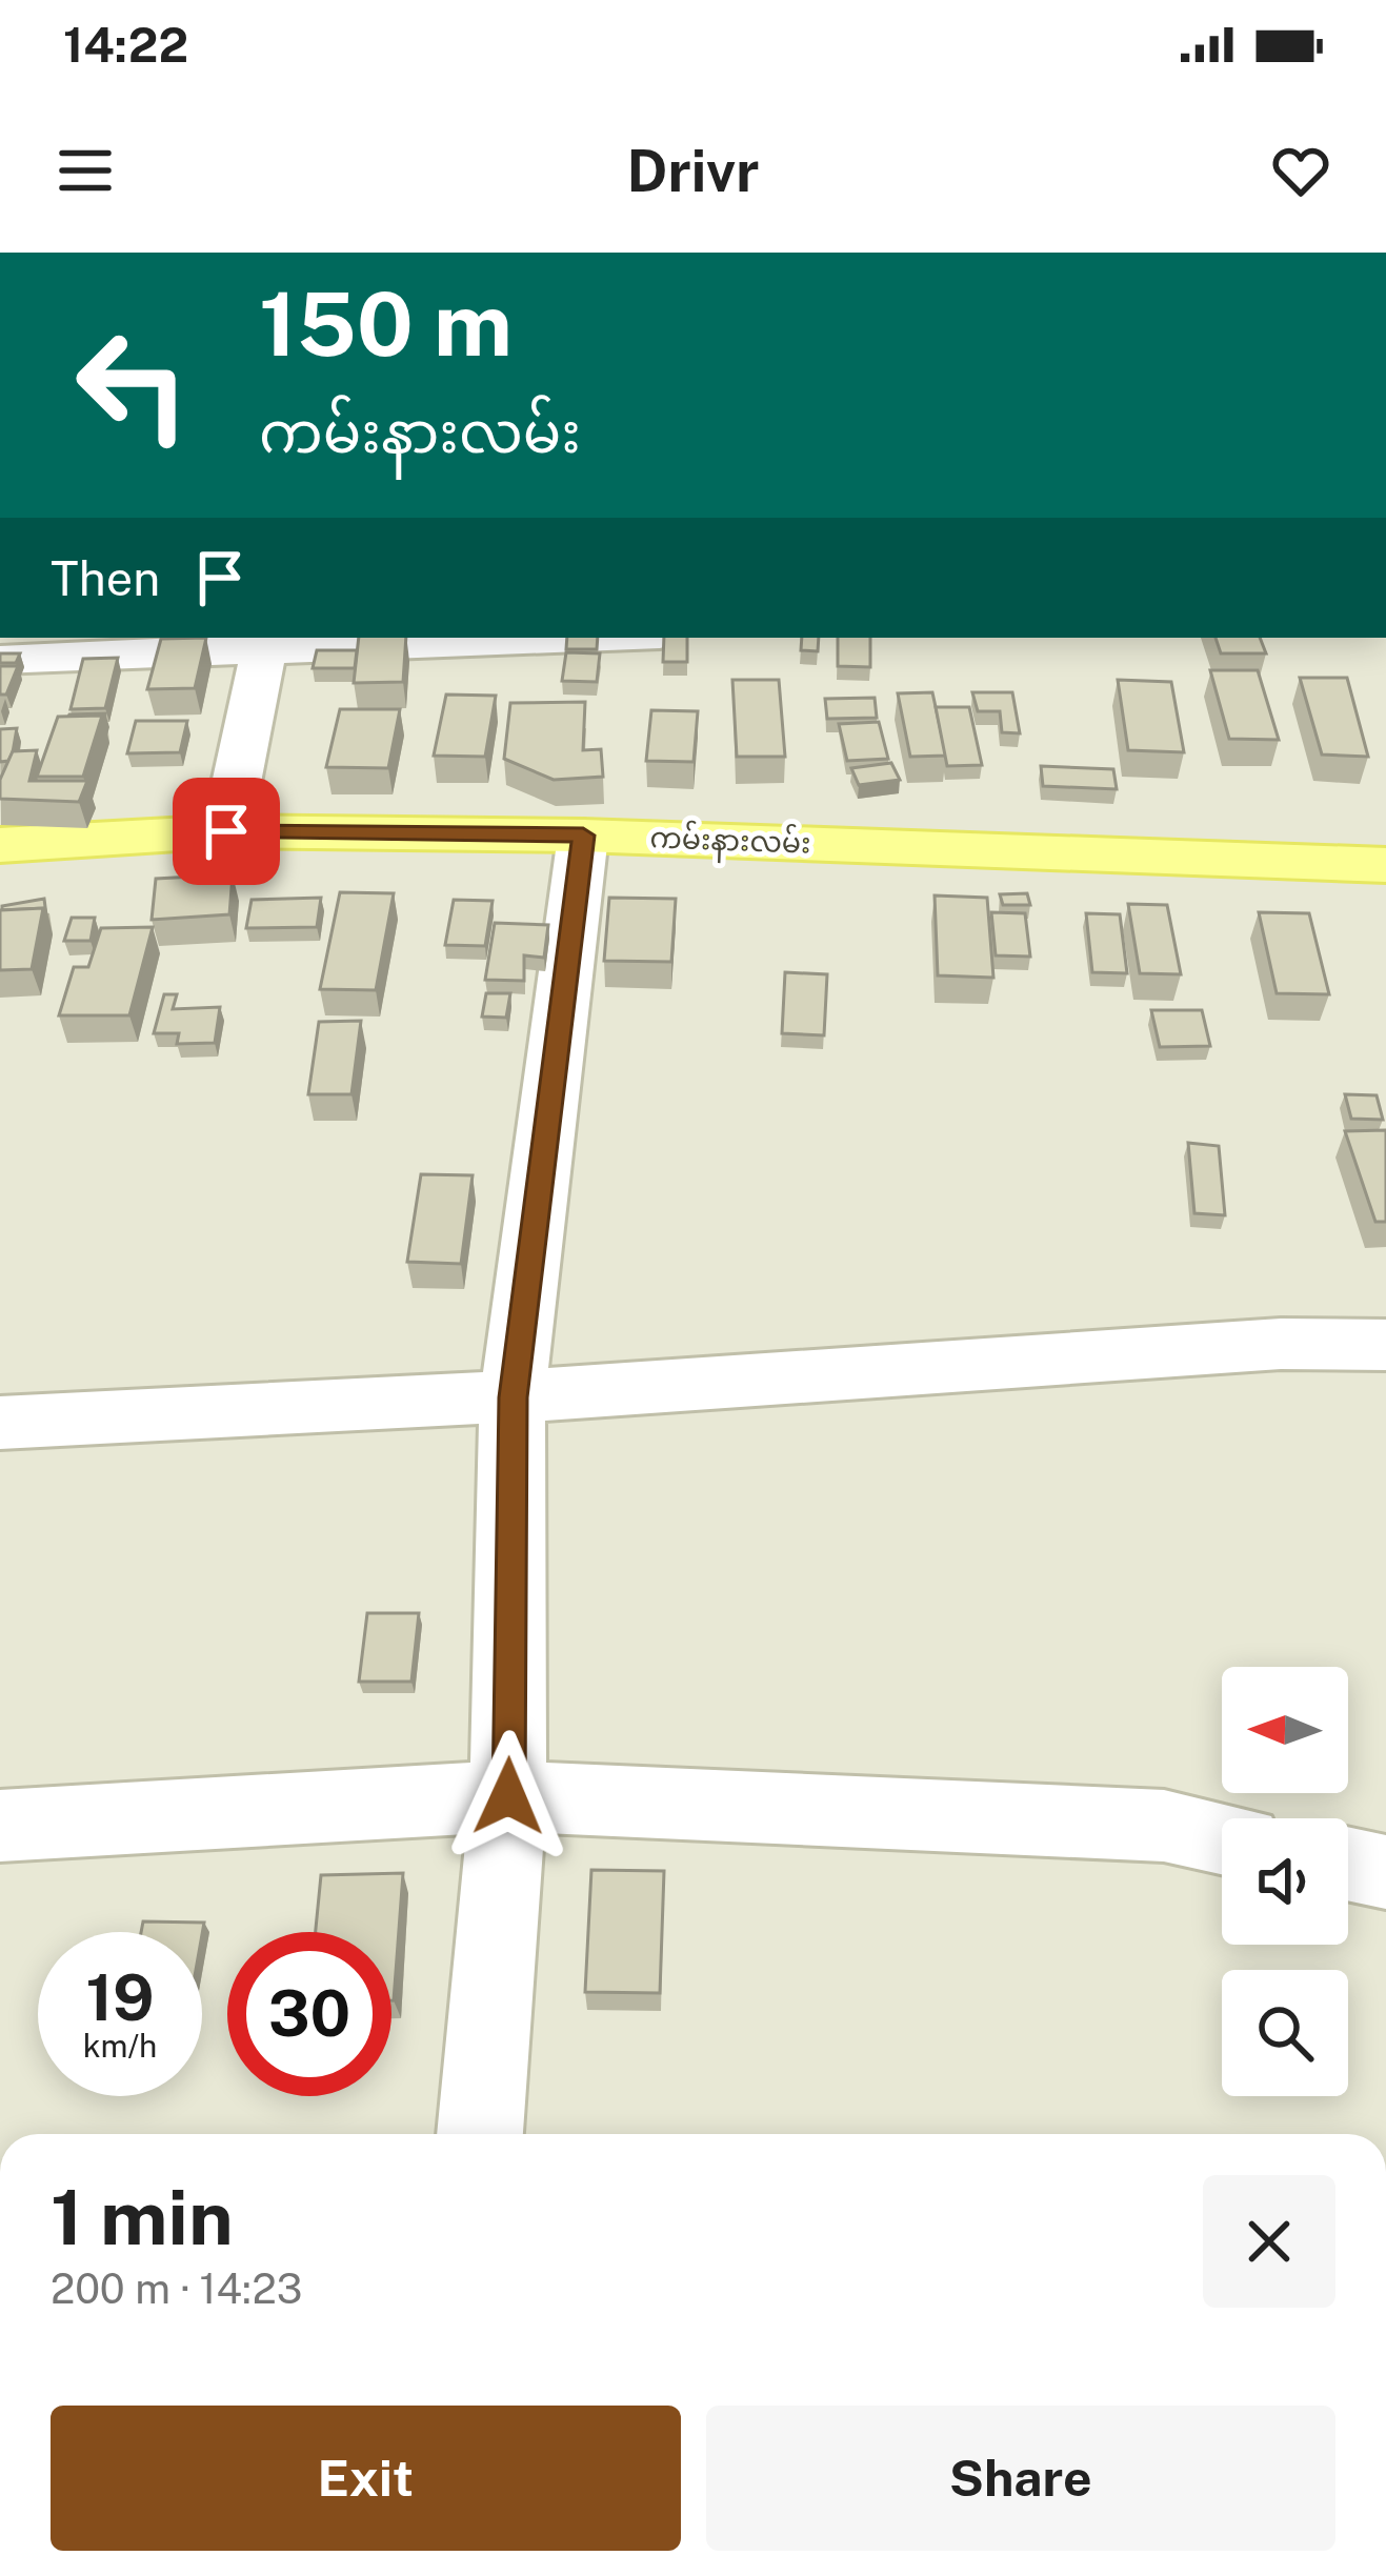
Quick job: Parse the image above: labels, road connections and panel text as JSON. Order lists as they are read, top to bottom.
{
  "streets": {
    "main road": ["ကမ်းနားလမ်း"]
  },
  "north": "left",
  "page": {
    "status": "14:22",
    "header": "Drivr",
    "turn": ["150 m", "ကမ်းနားလမ်း"],
    "then": "Then",
    "speed": "19 km/h",
    "limit": "30",
    "heading": ["1 min", "200 m · 14:23"],
    "buttons": ["Exit", "Share"]
  }
}
